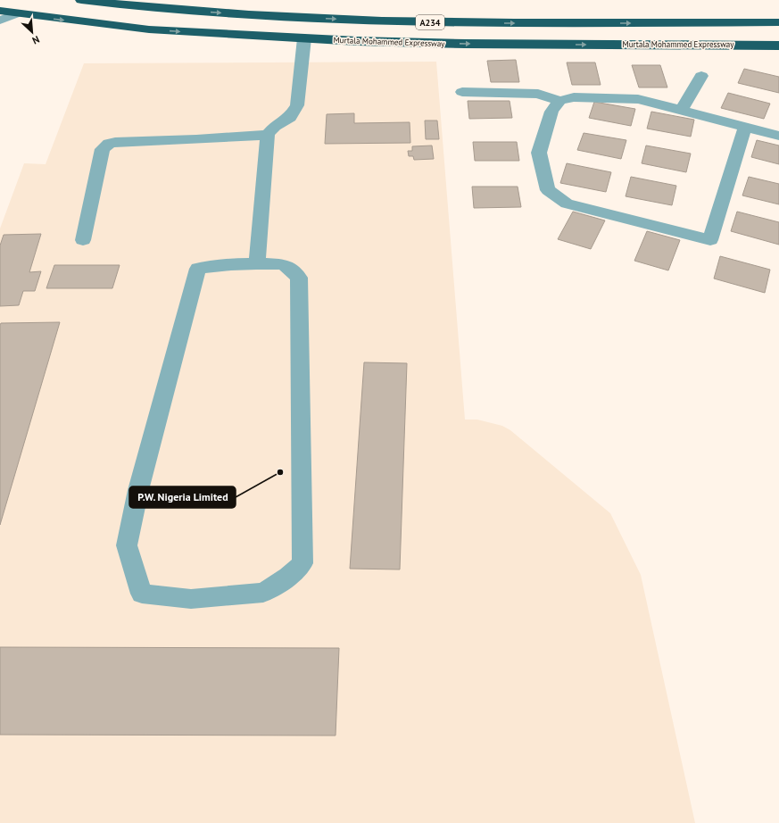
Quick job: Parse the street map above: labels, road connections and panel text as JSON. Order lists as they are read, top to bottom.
{
  "streets": {
    "highway": ["A234", "Murtala Mohammed Expressway"]
  },
  "places": ["P.W. Nigeria Limited"],
  "north": "bottom right"
}
